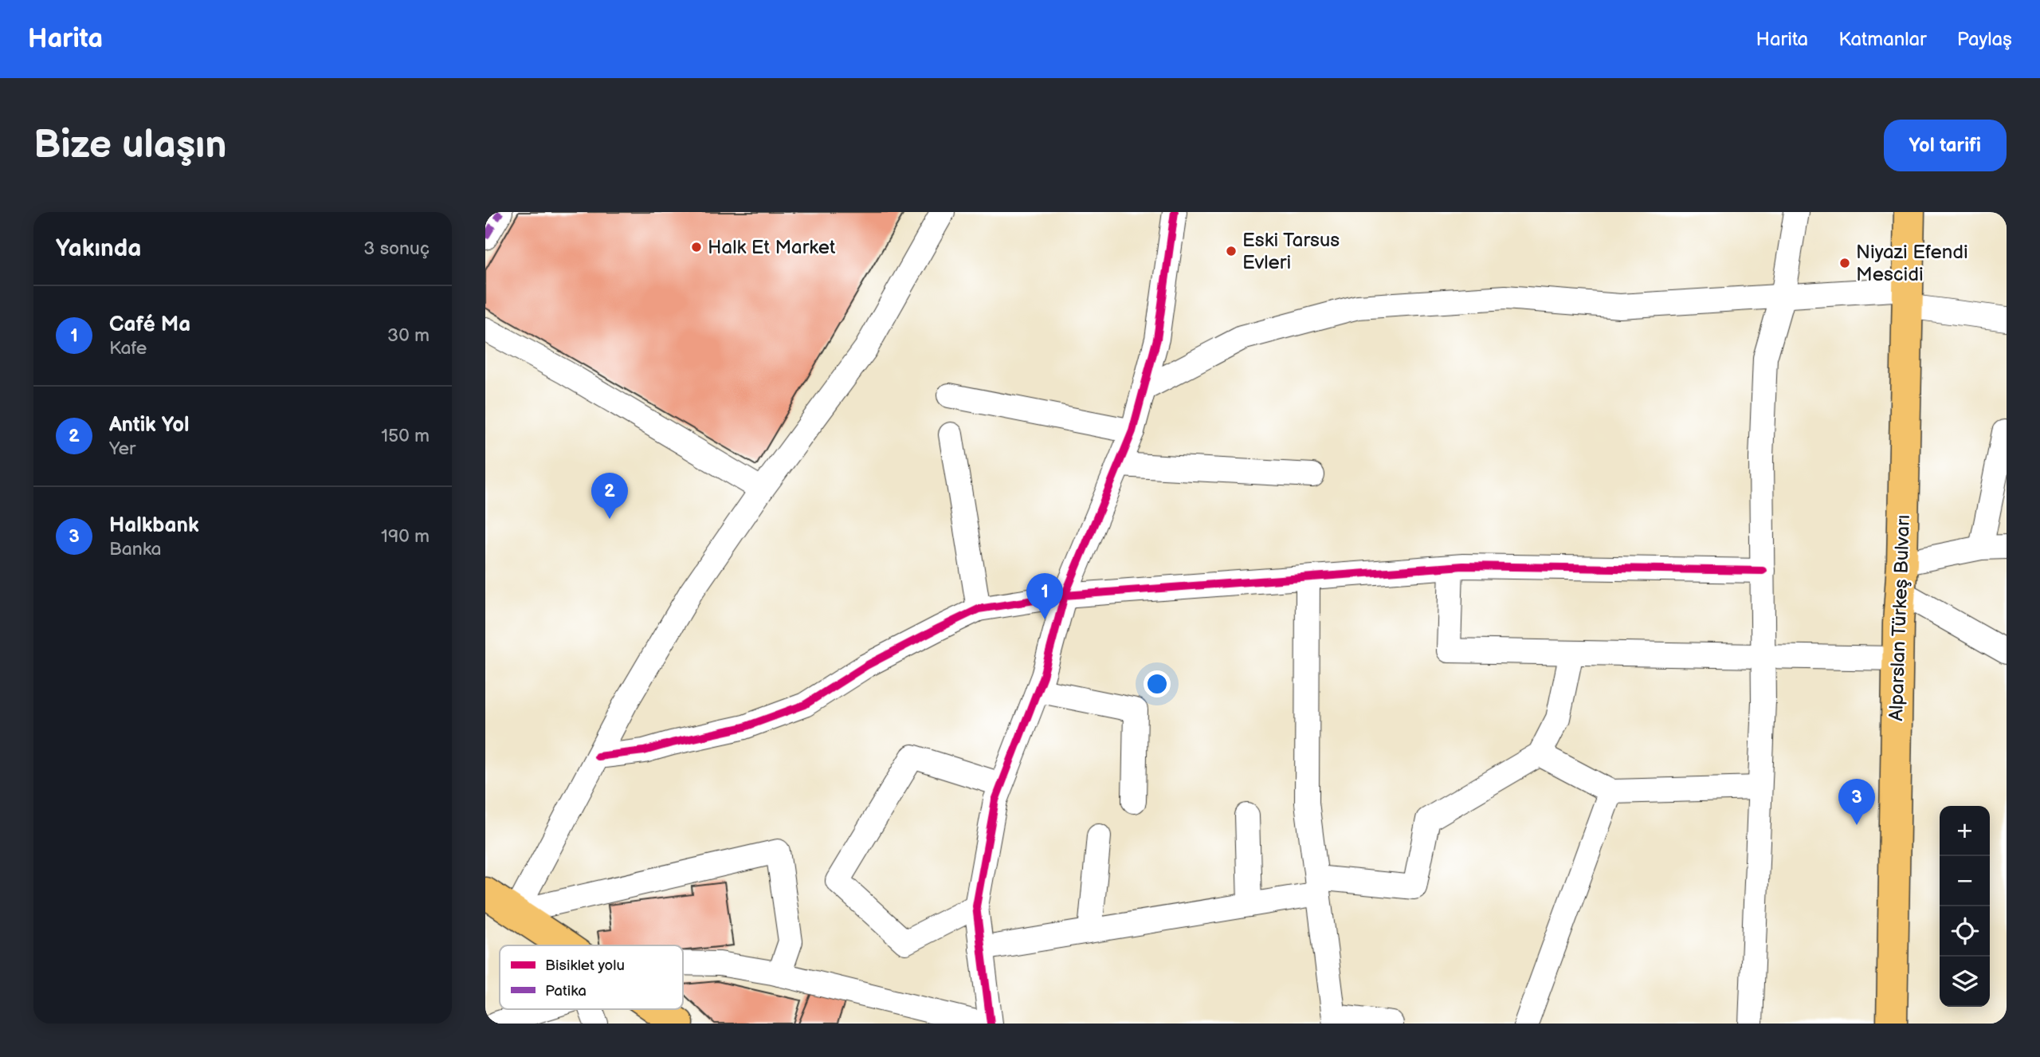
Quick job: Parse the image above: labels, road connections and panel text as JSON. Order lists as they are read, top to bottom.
{
  "streets": {
    "main road": ["Alparslan Türkeş Bulvarı"]
  },
  "places": ["Halk Et Market", "Eski Tarsus Evleri", "Niyazi Efendi Mescidi"],
  "legend": ["Bisiklet yolu", "Patika"],
  "page": {
    "header": "Harita",
    "nav": ["Harita", "Katmanlar", "Paylaş"],
    "buttons": "Yol tarifi",
    "title": "Bize ulaşın",
    "heading": ["Yakında", "3 sonuç"],
    "list": [
      {
        "mark": "1",
        "name": "Café Ma",
        "note": "Kafe",
        "value": "30 m"
      },
      {
        "mark": "2",
        "name": "Antik Yol",
        "note": "Yer",
        "value": "150 m"
      },
      {
        "mark": "3",
        "name": "Halkbank",
        "note": "Banka",
        "value": "190 m"
      }
    ],
    "pins": ["2", "1", "3"],
    "map_buttons": ["+", "−"]
  }
}
